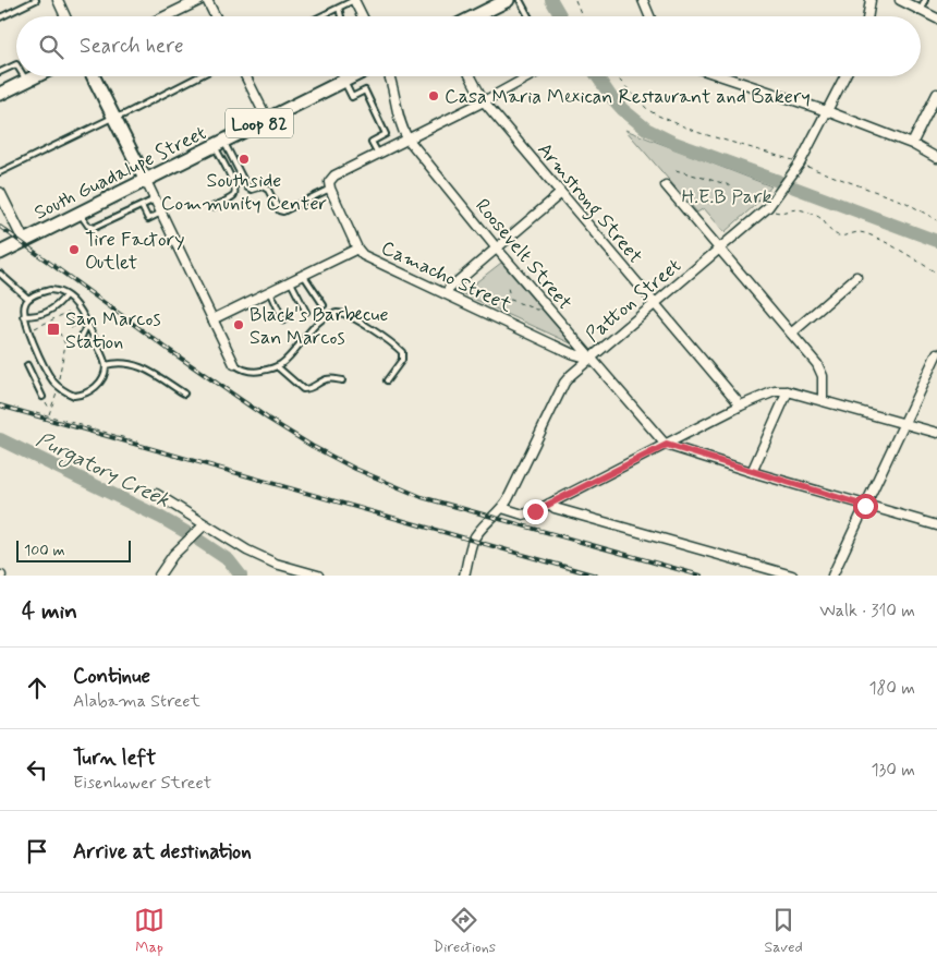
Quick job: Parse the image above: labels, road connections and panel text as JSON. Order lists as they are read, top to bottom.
{
  "streets": {
    "main road": ["Loop 82", "South Guadalupe Street"],
    "street": [
      "Armstrong Street",
      "Roosevelt Street",
      "Camacho Street",
      "Patton Street"
    ]
  },
  "crossings": [
    ["Armstrong Street", "Patton Street"],
    ["Roosevelt Street", "Camacho Street"],
    ["Roosevelt Street", "Patton Street"],
    ["Camacho Street", "Patton Street"]
  ],
  "water": ["Purgatory Creek"],
  "parks": ["H.E.B Park"],
  "places": {
    "other": [
      "Casa Maria Mexican Restaurant and Bakery",
      "Southside Community Center",
      "Tire Factory Outlet",
      "Black's Barbecue San Marcos"
    ],
    "transit": ["San Marcos Station"]
  },
  "scale_bar": "100 m",
  "page": {
    "search": "Search here",
    "scale": "100 m",
    "heading": ["4 min", "Walk · 310 m"],
    "list": [
      ["Continue", "Alabama Street", "180 m"],
      ["Turn left", "Eisenhower Street", "130 m"],
      "Arrive at destination"
    ],
    "nav": ["Map", "Directions", "Saved"]
  }
}
